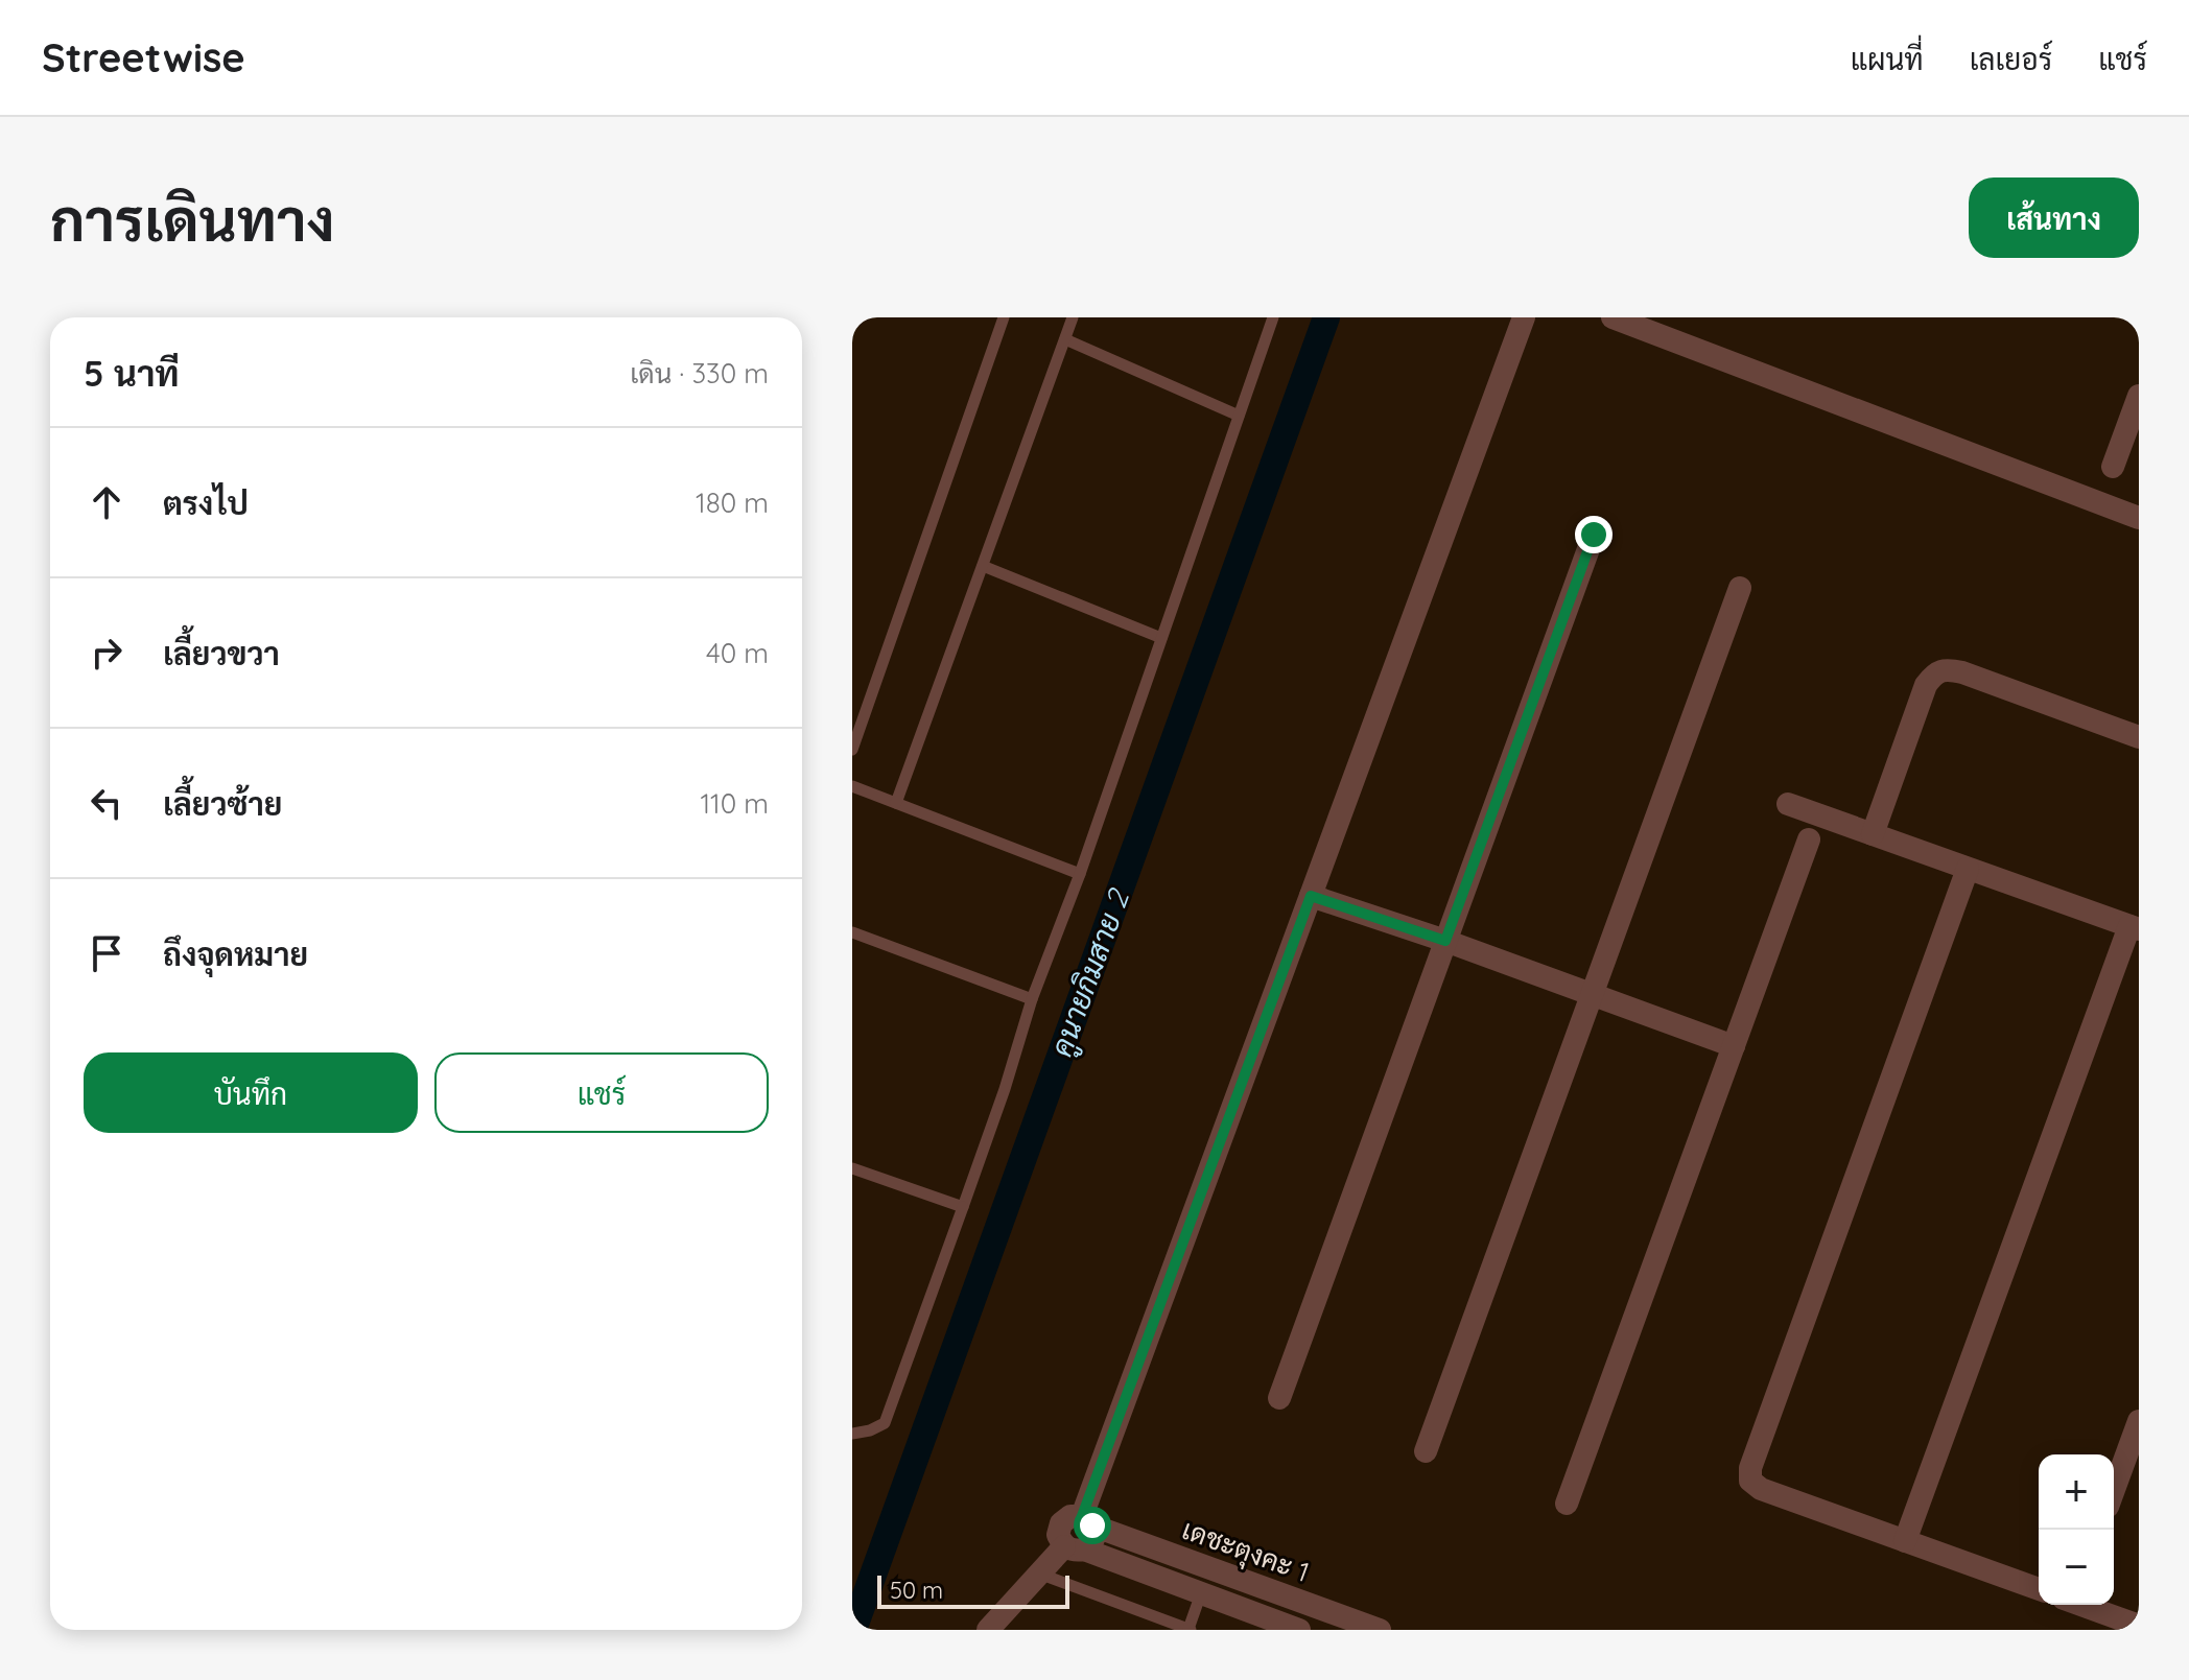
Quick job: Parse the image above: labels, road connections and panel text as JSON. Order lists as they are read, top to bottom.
{
  "streets": {
    "street": ["เดชะตุงคะ 1"]
  },
  "water": ["คูนายกิมสาย 2"],
  "scale_bar": "50 m",
  "page": {
    "header": "Streetwise",
    "nav": ["แผนที่", "เลเยอร์", "แชร์"],
    "buttons": [
      "เส้นทาง",
      ["บันทึก", "แชร์"]
    ],
    "title": "การเดินทาง",
    "heading": ["5 นาที", "เดิน · 330 m"],
    "list": [
      ["ตรงไป", "180 m"],
      ["เลี้ยวขวา", "40 m"],
      ["เลี้ยวซ้าย", "110 m"],
      "ถึงจุดหมาย"
    ],
    "map_buttons": ["+", "−"],
    "scale": "50 m"
  }
}
